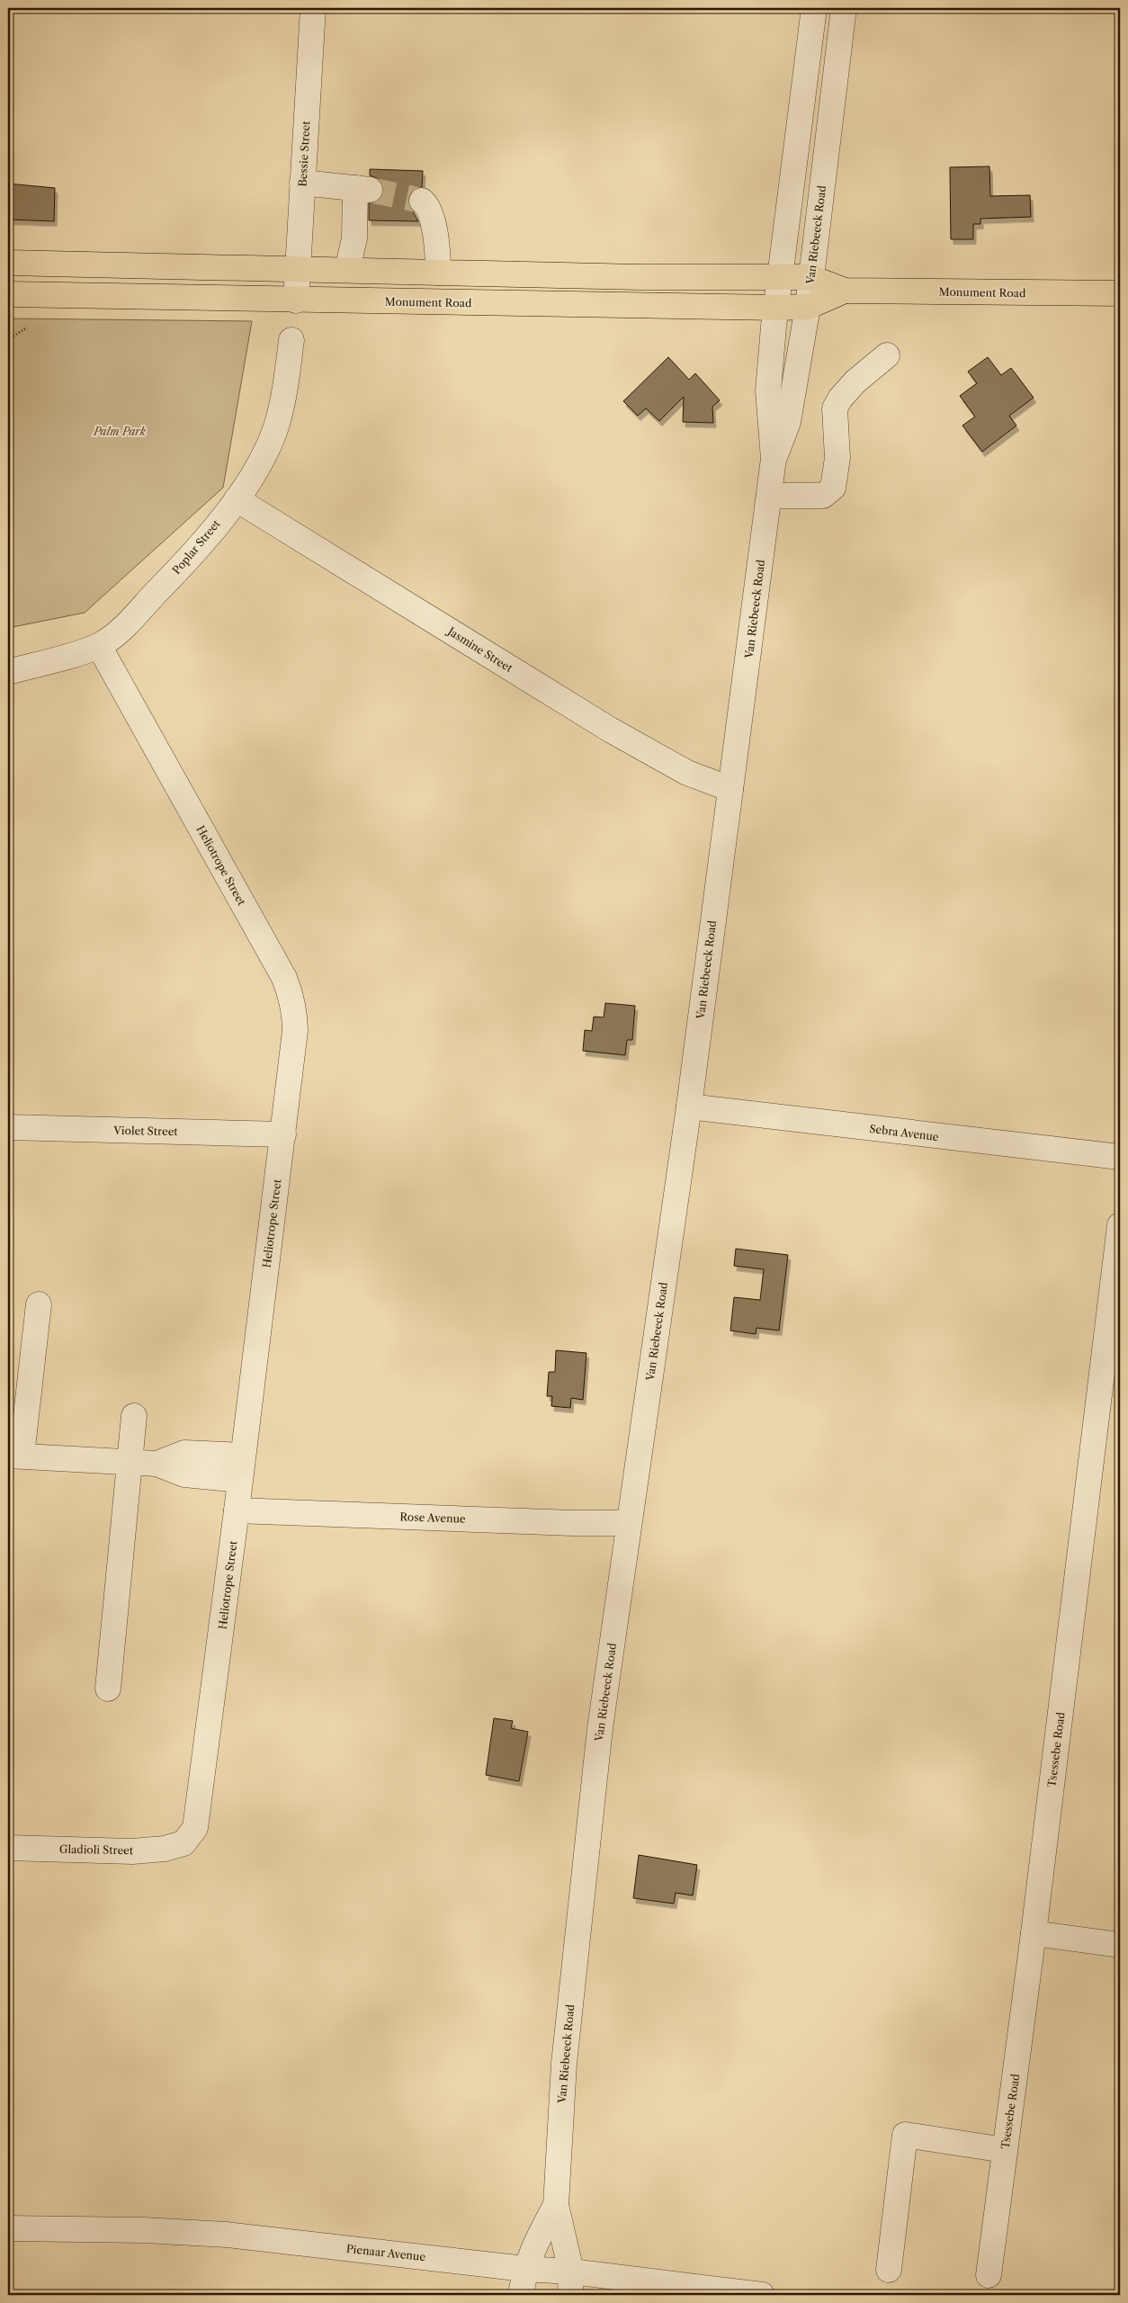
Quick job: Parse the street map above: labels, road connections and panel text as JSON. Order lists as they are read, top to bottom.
{
  "streets": {
    "main road": ["Monument Road"],
    "street": [
      "Bessie Street",
      "Van Riebeeck Road",
      "Poplar Street",
      "Jasmine Street",
      "Heliotrope Street",
      "Violet Street",
      "Sebra Avenue",
      "Rose Avenue",
      "Tsessebe Road",
      "Gladioli Street",
      "Pienaar Avenue"
    ]
  },
  "crossings": [
    ["Bessie Street", "Monument Road"],
    ["Van Riebeeck Road", "Monument Road"],
    ["Van Riebeeck Road", "Jasmine Street"],
    ["Van Riebeeck Road", "Sebra Avenue"],
    ["Van Riebeeck Road", "Rose Avenue"],
    ["Van Riebeeck Road", "Pienaar Avenue"],
    ["Poplar Street", "Jasmine Street"],
    ["Poplar Street", "Heliotrope Street"],
    ["Heliotrope Street", "Violet Street"],
    ["Heliotrope Street", "Rose Avenue"],
    ["Heliotrope Street", "Gladioli Street"]
  ],
  "parks": ["Palm Park"]
}
